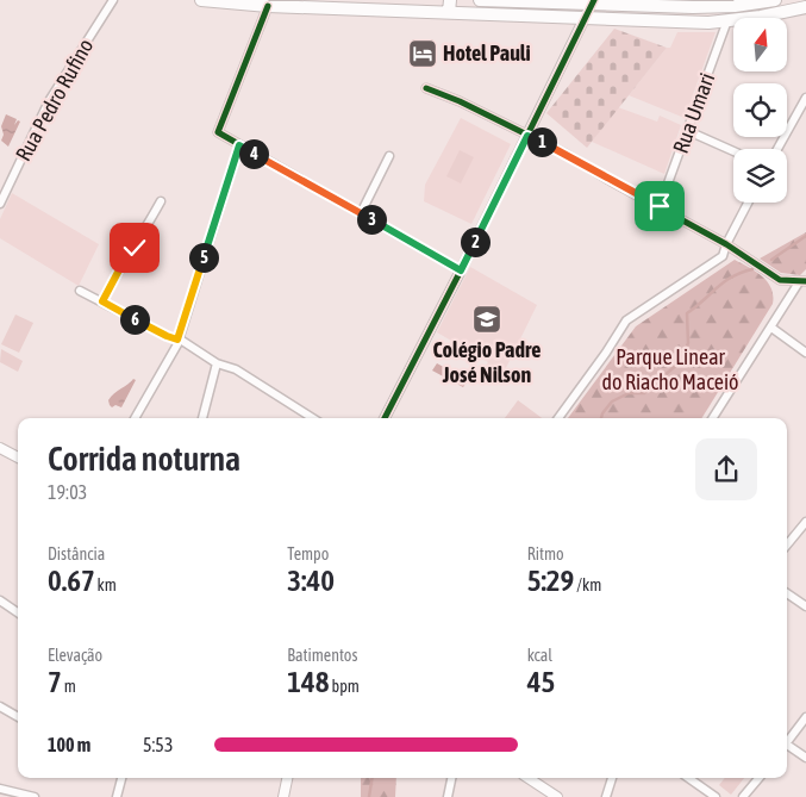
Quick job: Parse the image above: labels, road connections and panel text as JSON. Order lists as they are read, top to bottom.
{
  "streets": {
    "street": ["Rua Pedro Rufino", "Rua Umari"]
  },
  "parks": ["Parque Linear do Riacho Maceió"],
  "places": {
    "hotel": ["Hotel Pauli"],
    "school or university": ["Colégio Padre José Nilson"]
  },
  "north": "top",
  "page": {
    "pins": [
      "1",
      "4",
      "3",
      "2",
      "5",
      "6"
    ],
    "heading": ["Corrida noturna", "19:03"],
    "stats": [
      ["Distância", "0.67 km"],
      ["Tempo", "3:40"],
      ["Ritmo", "5:29 /km"],
      ["Elevação", "7 m"],
      ["Batimentos", "148 bpm"],
      ["kcal", "45"]
    ],
    "list": [
      {
        "name": "100 m",
        "note": "5:53"
      }
    ]
  }
}
